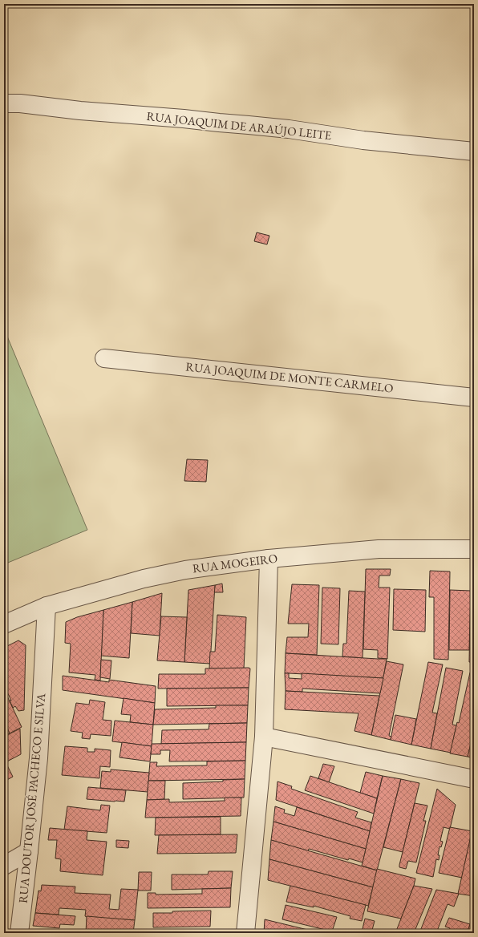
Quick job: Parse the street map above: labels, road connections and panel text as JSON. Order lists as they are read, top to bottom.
{
  "streets": {
    "street": [
      "RUA JOAQUIM DE ARAÚJO LEITE",
      "RUA JOAQUIM DE MONTE CARMELO",
      "RUA MOGEIRO",
      "RUA DOUTOR JOSÉ PACHECO E SILVA"
    ]
  },
  "crossings": [
    ["RUA MOGEIRO", "RUA DOUTOR JOSÉ PACHECO E SILVA"]
  ]
}
